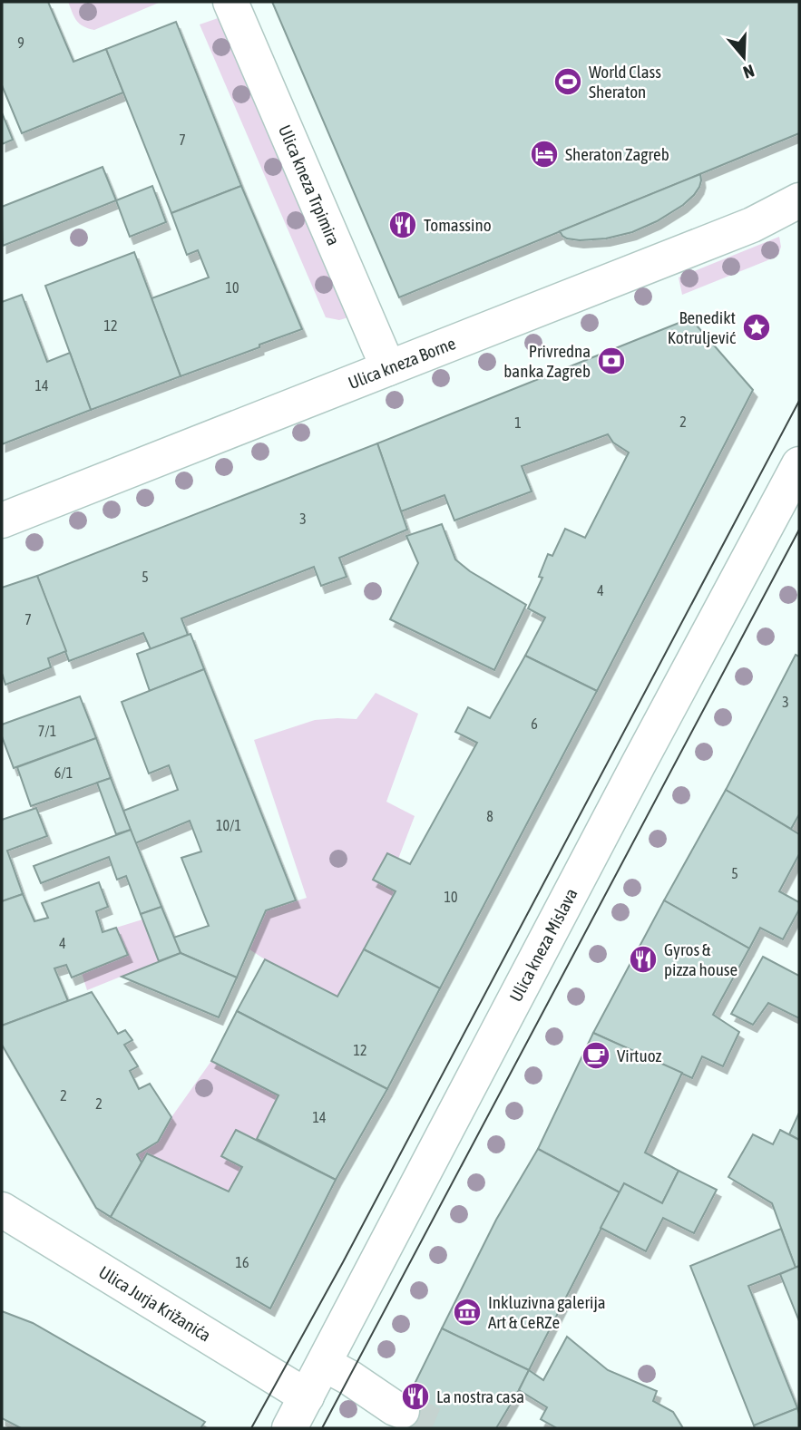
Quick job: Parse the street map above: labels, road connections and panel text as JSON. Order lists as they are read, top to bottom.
{
  "streets": {
    "street": [
      "Ulica kneza Trpimira",
      "Ulica kneza Borne",
      "Ulica kneza Mislava",
      "Ulica Jurja Križanića"
    ]
  },
  "crossings": [
    ["Ulica kneza Trpimira", "Ulica kneza Borne"],
    ["Ulica kneza Mislava", "Ulica Jurja Križanića"]
  ],
  "places": {
    "sports": ["World Class Sheraton"],
    "hotel": ["Sheraton Zagreb"],
    "restaurant": ["Tomassino", "Gyros & pizza house", "La nostra casa"],
    "place": ["Benedikt Kotruljević"],
    "bank": ["Privredna banka Zagreb"],
    "cafe": ["Virtuoz"],
    "museum": ["Inkluzivna galerija Art & CeRZe"]
  },
  "house_numbers": [
    "9",
    "7",
    "10",
    "12",
    "14",
    "2",
    "1",
    "3",
    "5",
    "4",
    "7",
    "3",
    "6",
    "7/1",
    "6/1",
    "8",
    "10/1",
    "5",
    "10",
    "4",
    "12",
    "2",
    "2",
    "14",
    "16"
  ],
  "north": "bottom"
}
